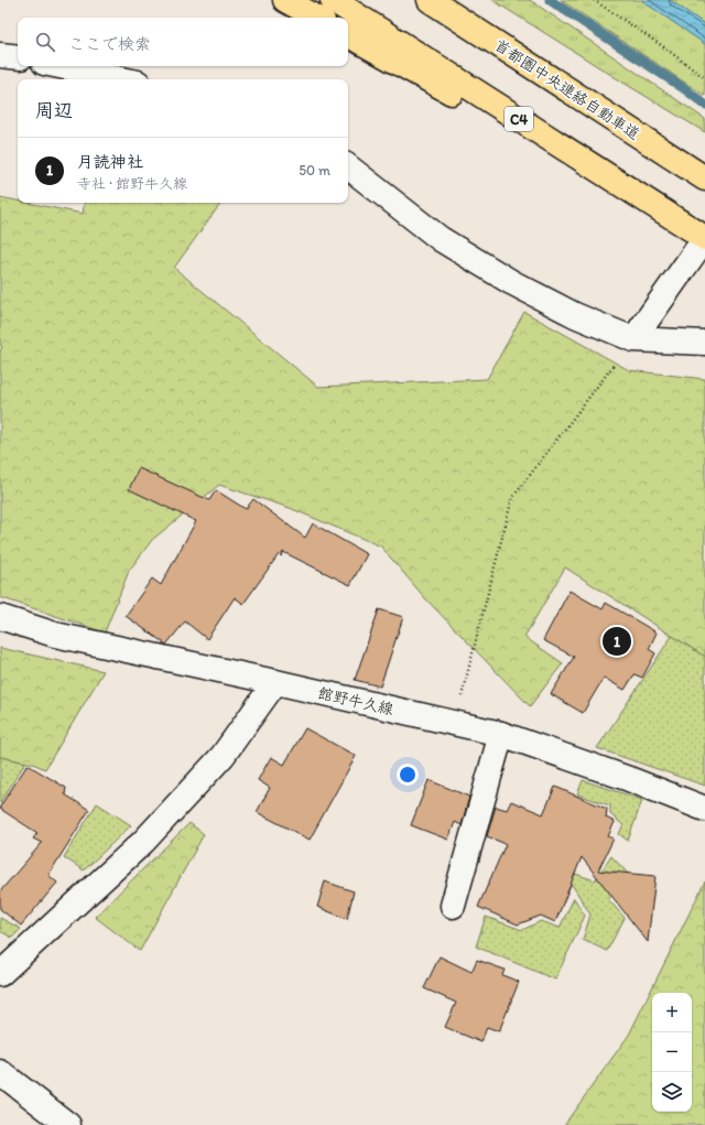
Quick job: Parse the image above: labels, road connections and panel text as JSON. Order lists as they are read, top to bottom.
{
  "streets": {
    "highway": ["首都圏中央連絡自動車道", "C4"],
    "street": ["館野牛久線"]
  },
  "page": {
    "search": "ここで検索",
    "heading": "周辺",
    "list": [
      {
        "mark": "1",
        "name": "月読神社",
        "note": "寺社 · 館野牛久線",
        "value": "50 m"
      }
    ],
    "pins": "1",
    "map_buttons": ["+", "−"]
  }
}
